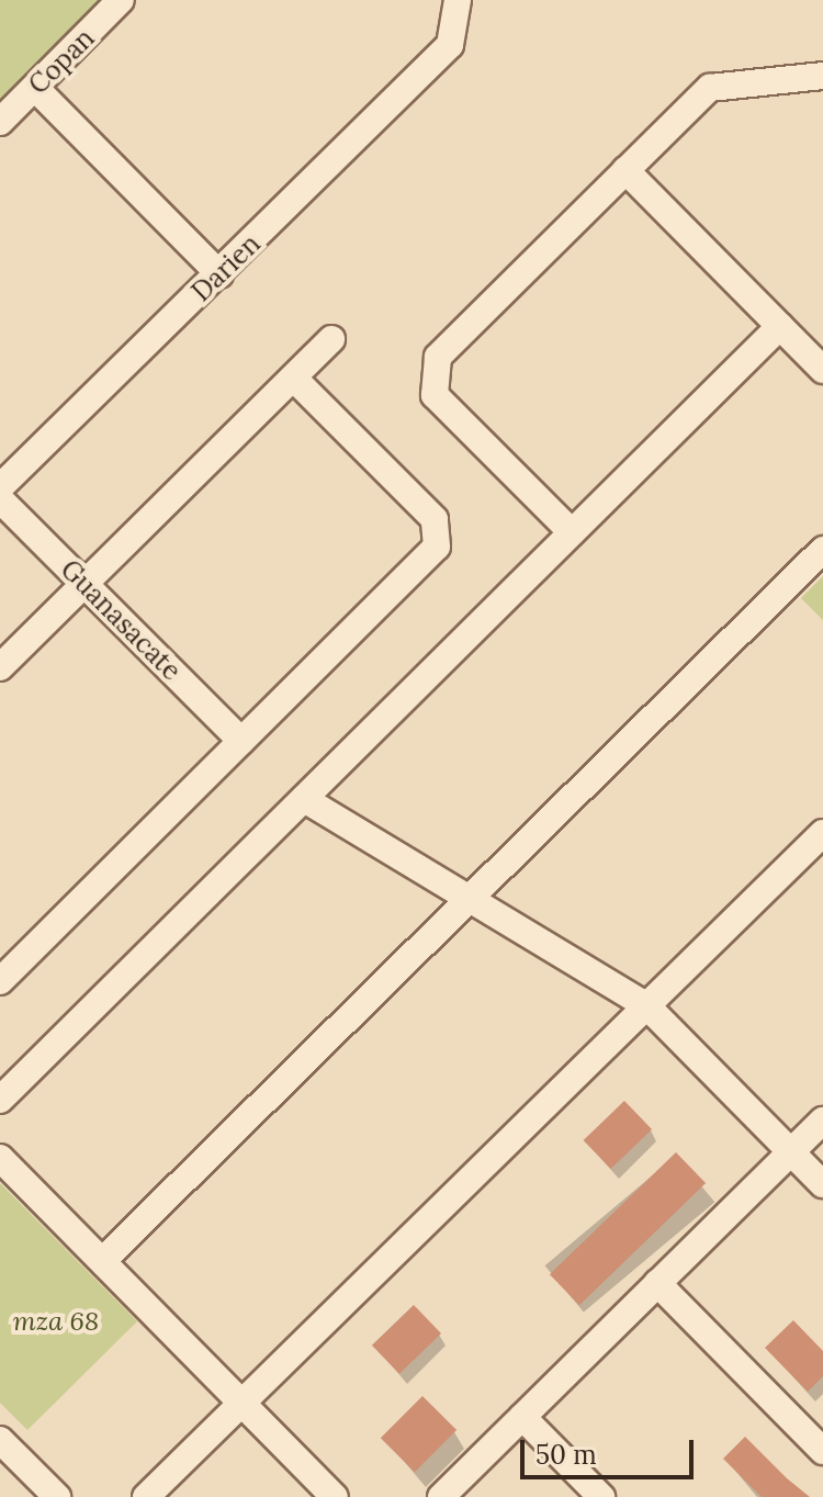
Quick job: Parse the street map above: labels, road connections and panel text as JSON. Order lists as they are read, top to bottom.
{
  "streets": {
    "street": ["Copan", "Darien", "Guanasacate"]
  },
  "parks": ["mza 68"],
  "scale_bar": "50 m"
}
